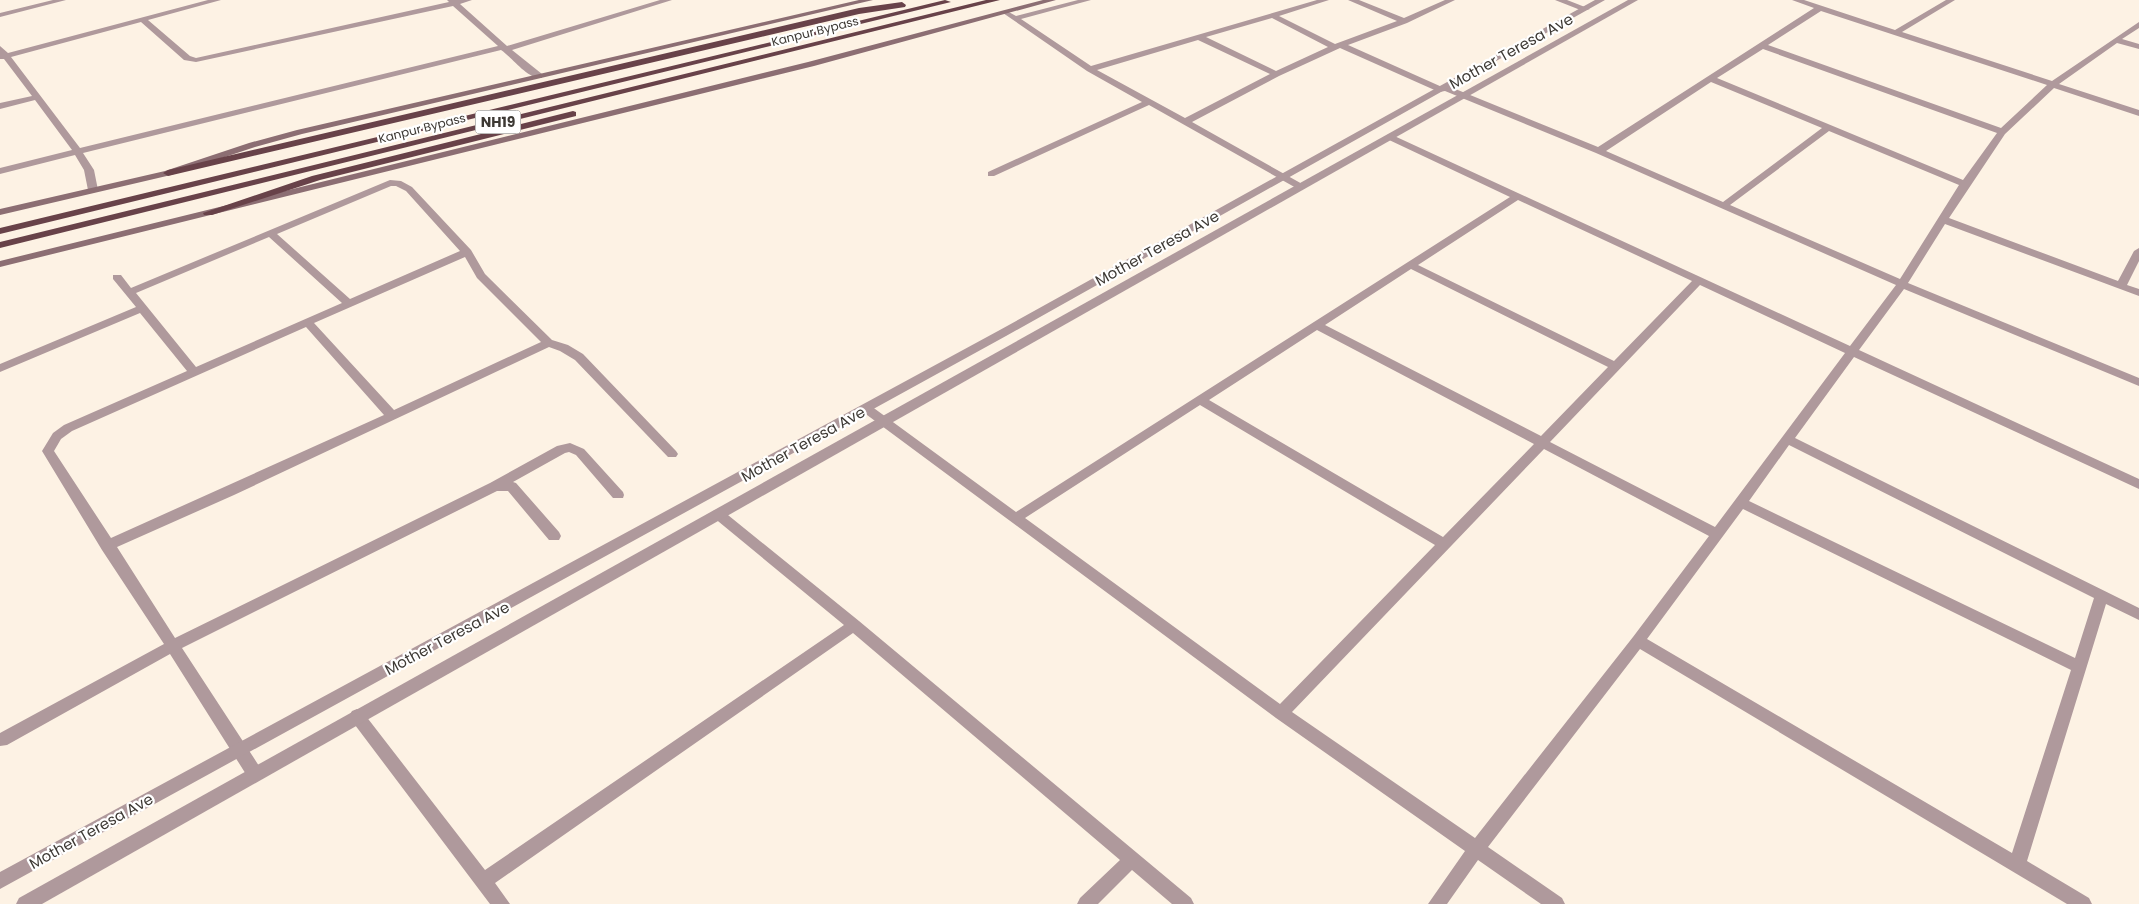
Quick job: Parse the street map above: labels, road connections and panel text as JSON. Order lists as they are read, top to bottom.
{
  "streets": {
    "highway": ["Kanpur Bypass", "NH19"],
    "street": ["Mother Teresa Ave"]
  }
}
